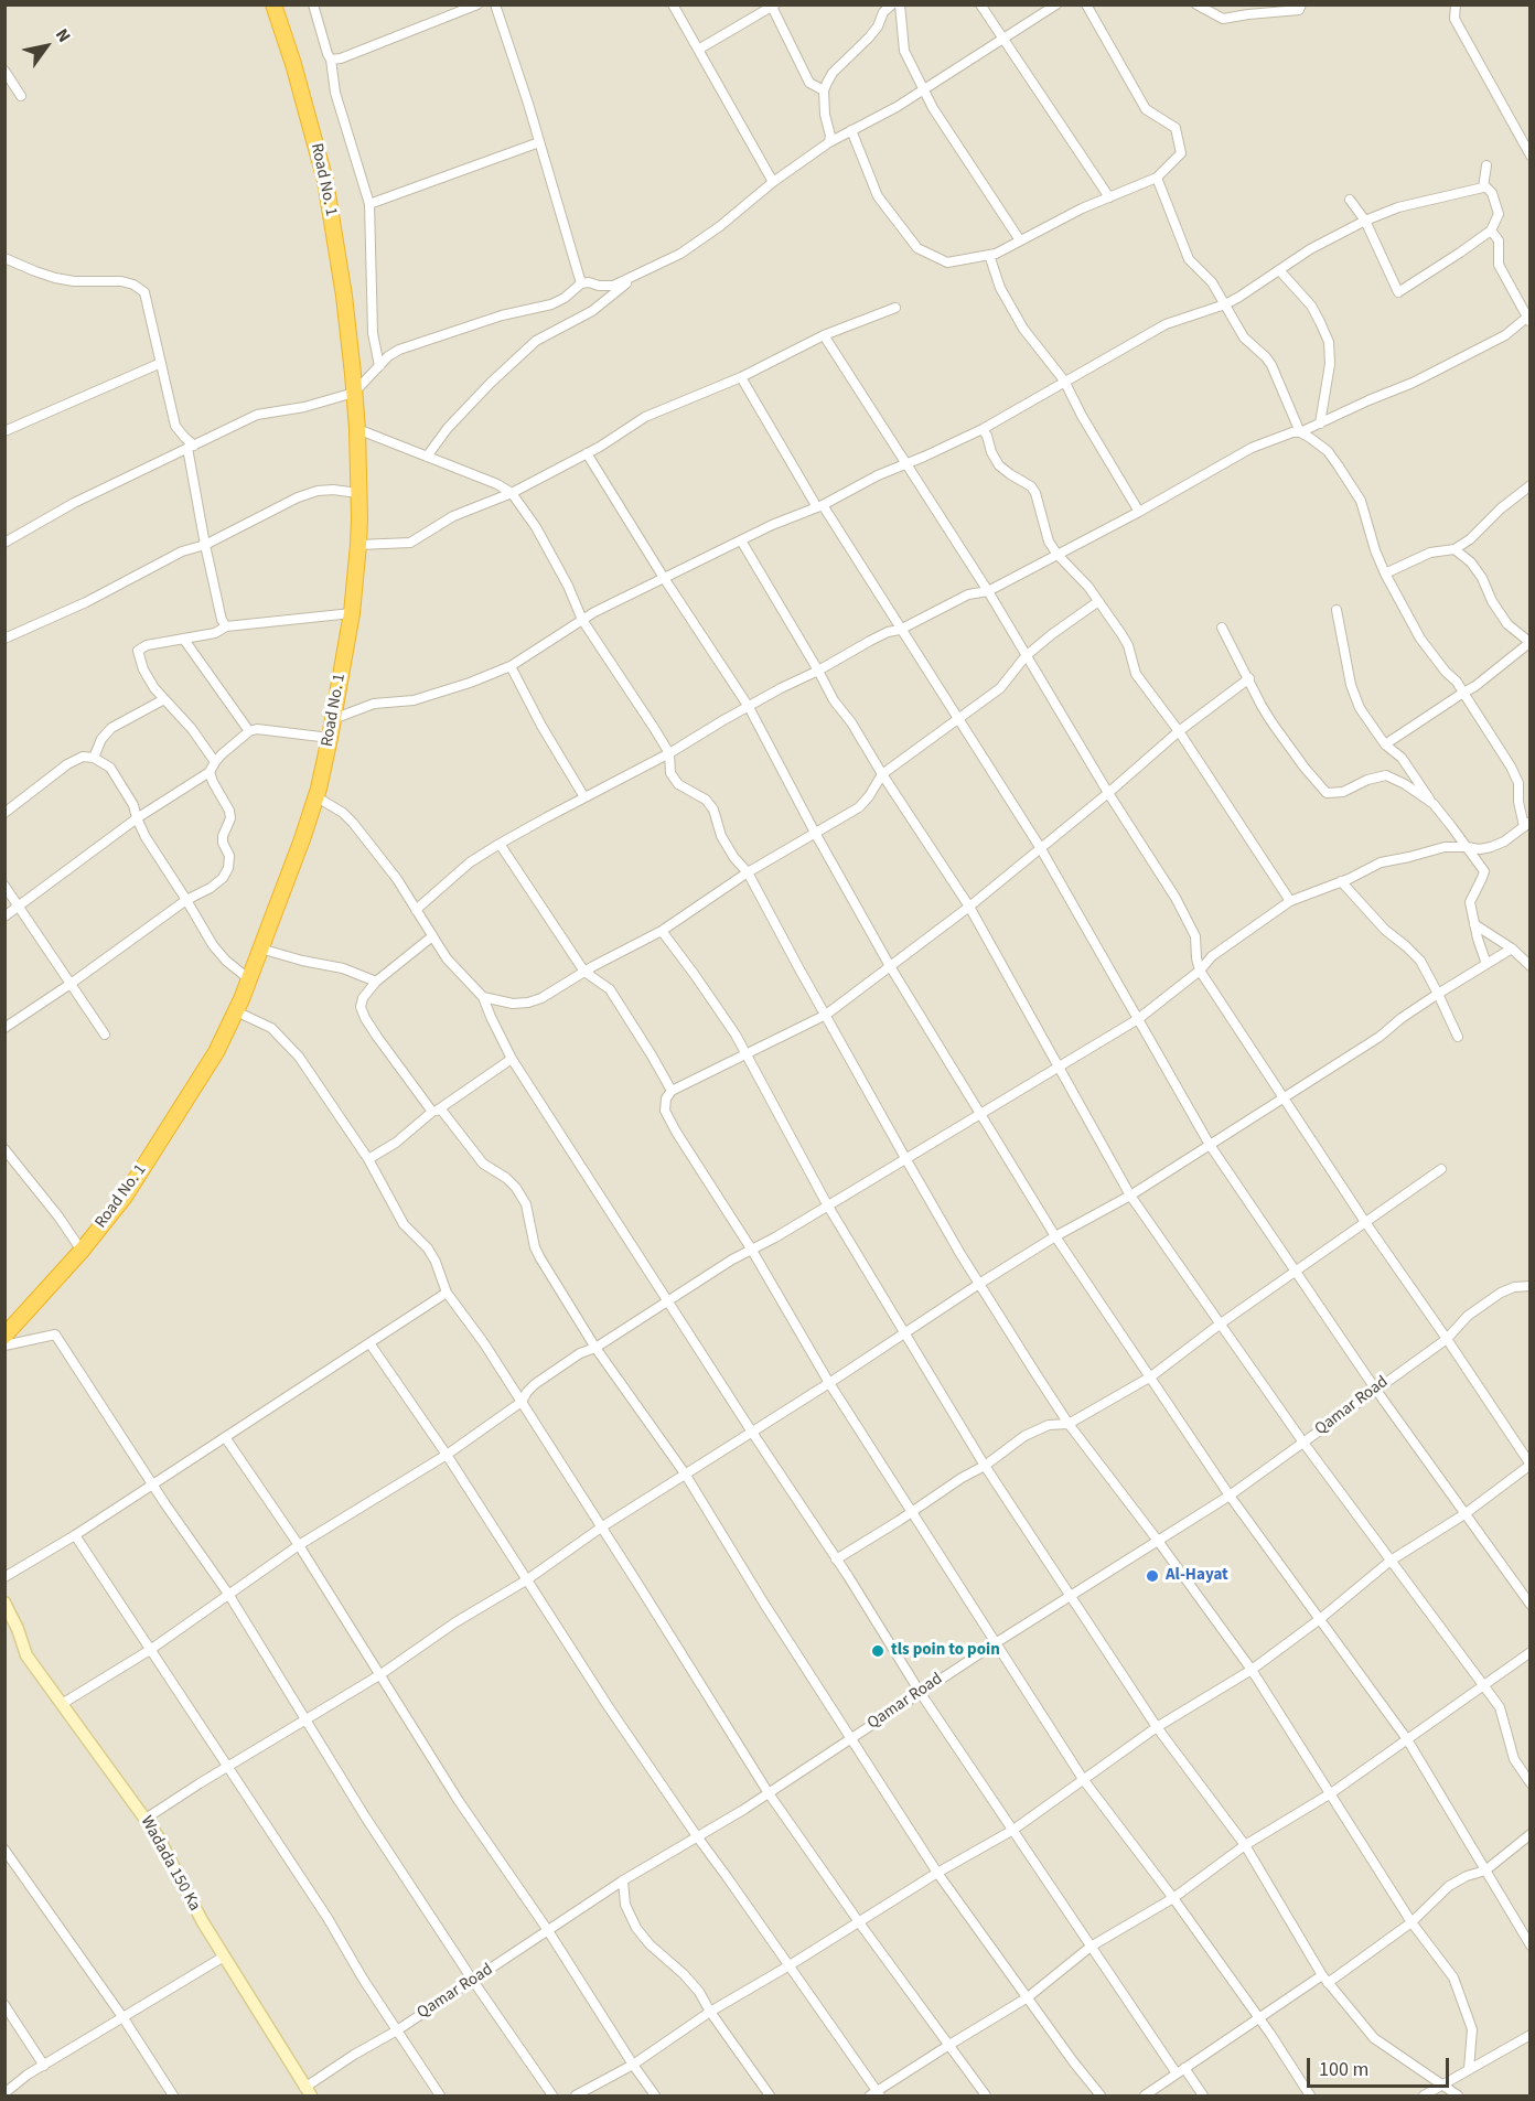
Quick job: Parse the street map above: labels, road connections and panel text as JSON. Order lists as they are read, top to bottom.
{
  "streets": {
    "highway": ["Road No. 1"],
    "street": ["Qamar Road", "Wadada 150 Ka"]
  },
  "crossings": [
    ["Qamar Road", "Wadada 150 Ka"]
  ],
  "places": ["Al-Hayat", "tls poin to poin"],
  "scale_bar": "100 m",
  "north": "top right"
}
